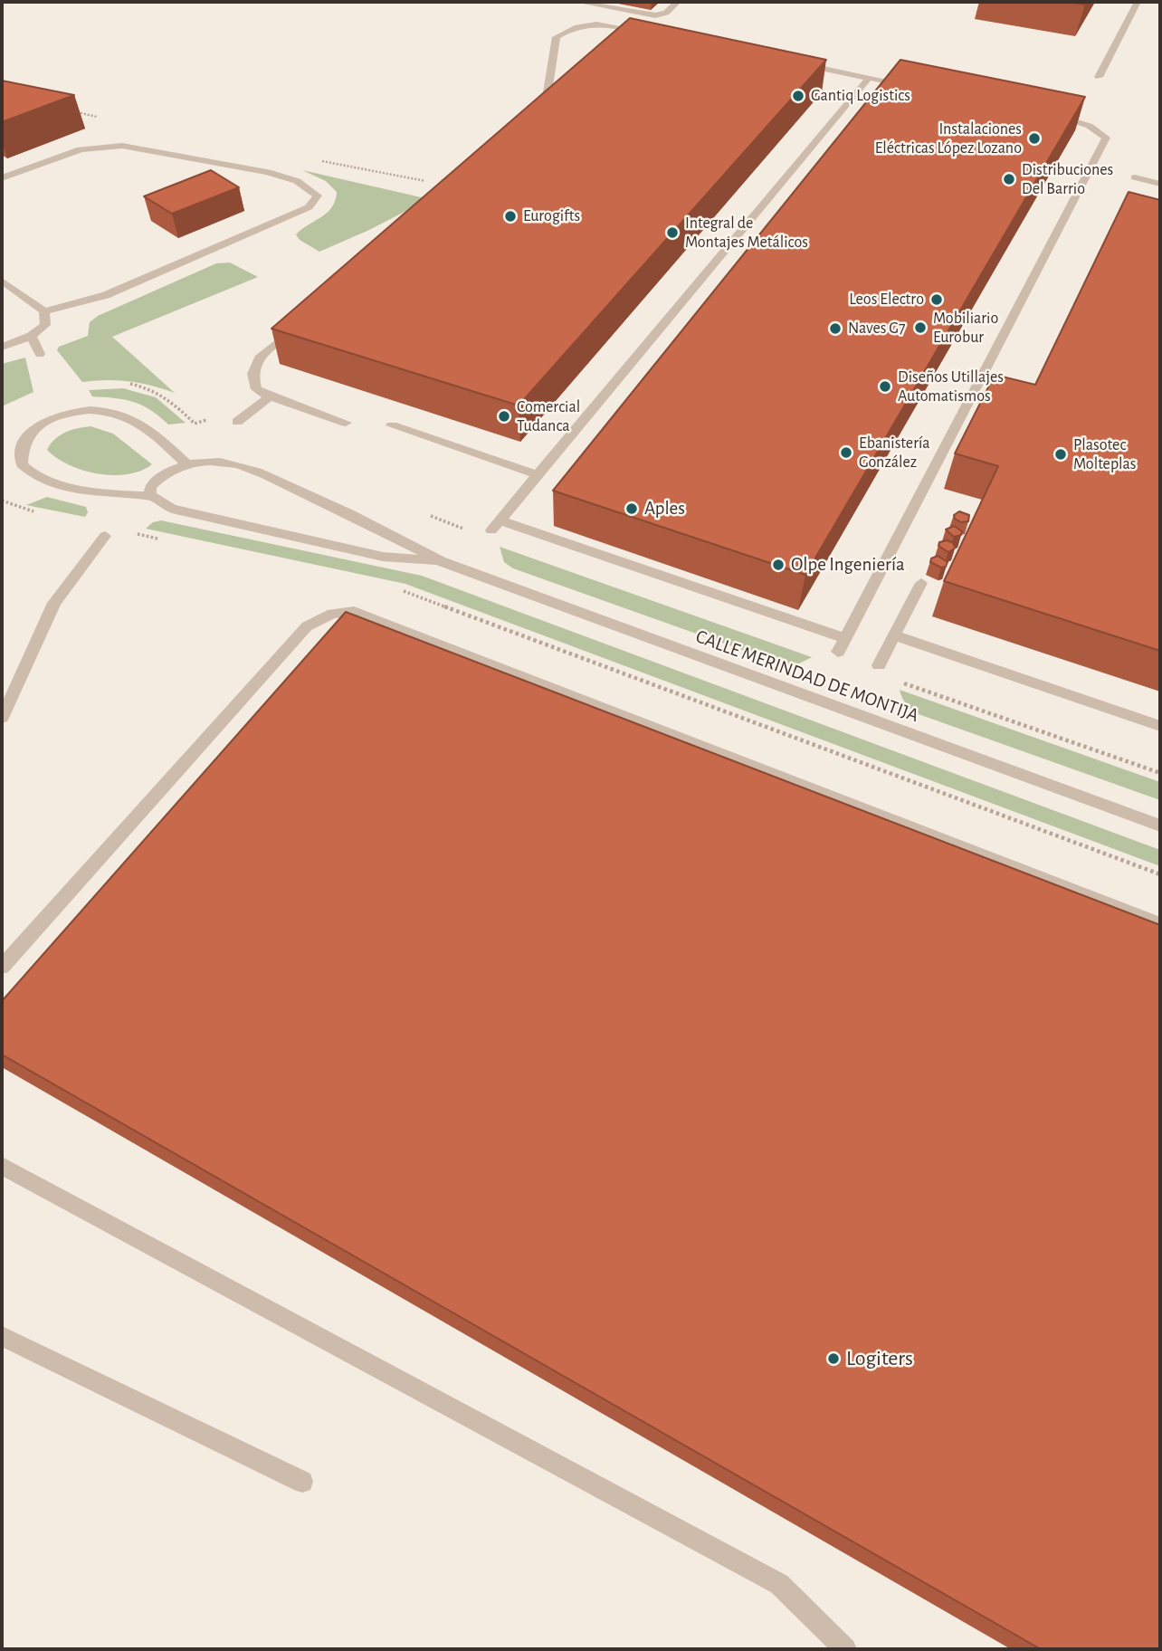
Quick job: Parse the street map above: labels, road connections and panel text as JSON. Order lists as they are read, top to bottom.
{
  "streets": {
    "street": ["CALLE MERINDAD DE MONTIJA"]
  },
  "places": [
    "Gantiq Logistics",
    "Instalaciones Eléctricas López Lozano",
    "Distribuciones Del Barrio",
    "Eurogifts",
    "Integral de Montajes Metálicos",
    "Leos Electro",
    "Mobiliario Eurobur",
    "Naves G7",
    "Diseños Utillajes Automatismos",
    "Comercial Tudanca",
    "Ebanistería González",
    "Plasotec Molteplas",
    "Aples",
    "Olpe Ingeniería",
    "Logiters"
  ]
}
